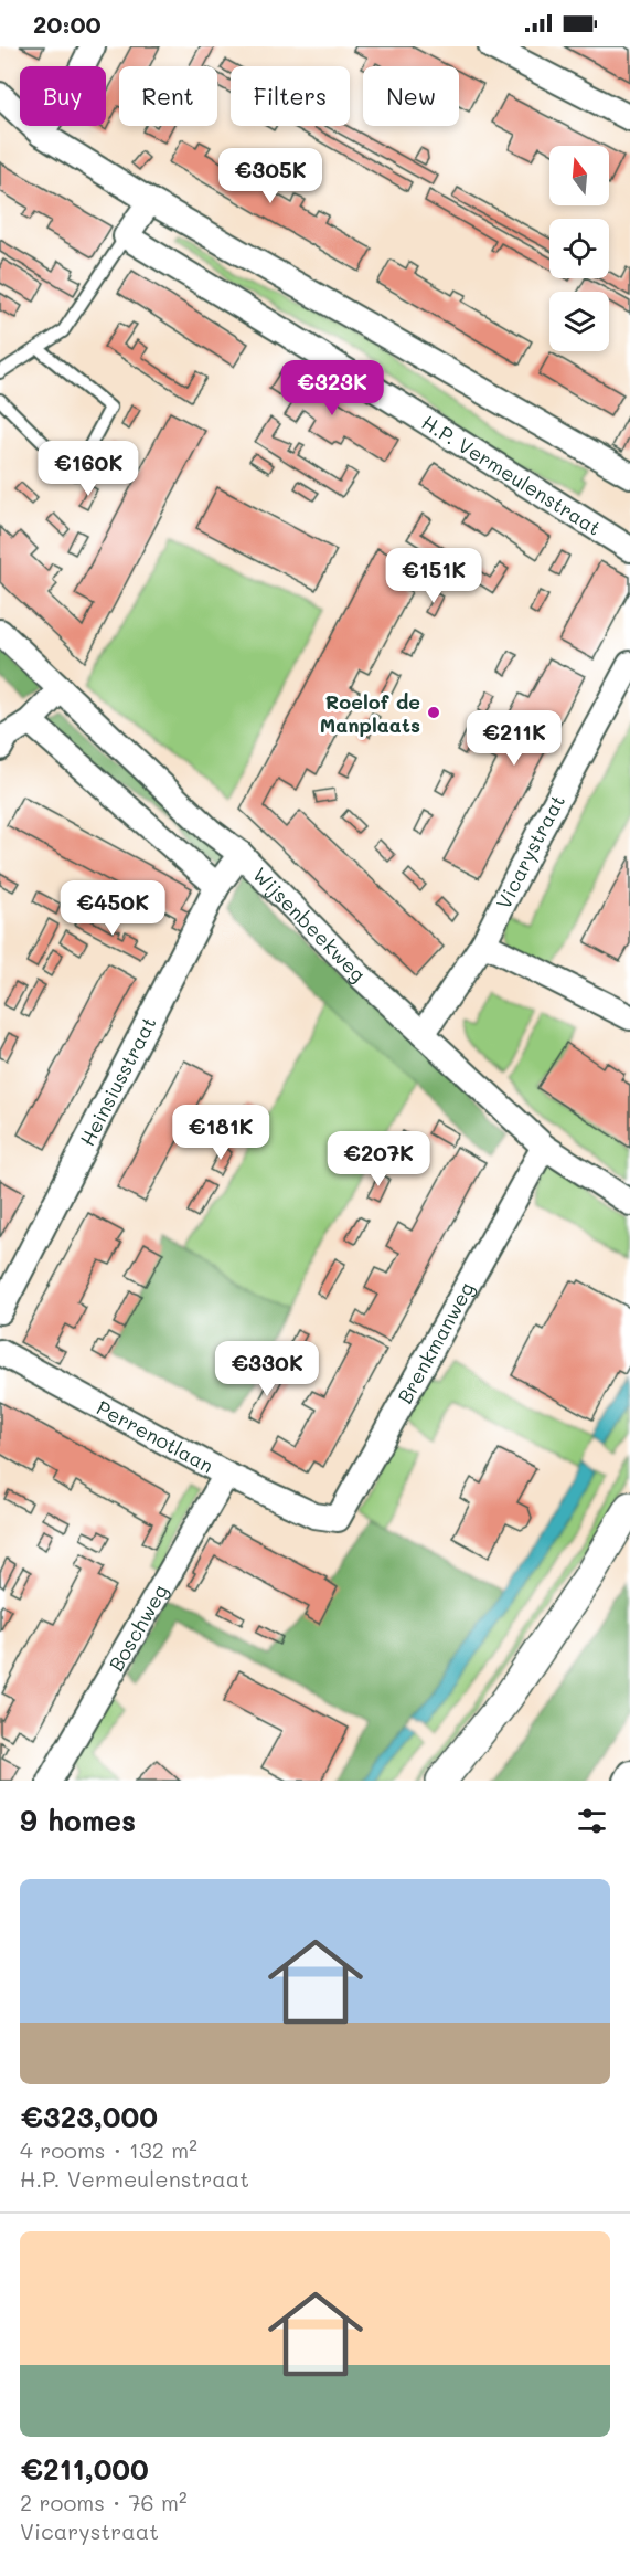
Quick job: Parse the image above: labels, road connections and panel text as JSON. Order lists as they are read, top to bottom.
{
  "streets": {
    "street": [
      "H.P. Vermeulenstraat",
      "Vicarystraat",
      "Wijsenbeekweg",
      "Heinsiusstraat",
      "Brenkmanweg",
      "Perrenotlaan",
      "Boschweg"
    ]
  },
  "crossings": [
    ["Vicarystraat", "Wijsenbeekweg"],
    ["Wijsenbeekweg", "Heinsiusstraat"],
    ["Wijsenbeekweg", "Brenkmanweg"],
    ["Brenkmanweg", "Perrenotlaan"],
    ["Perrenotlaan", "Boschweg"]
  ],
  "places": ["Roelof de Manplaats"],
  "north": "top",
  "page": {
    "status": "20:00",
    "chip": [
      "Buy",
      "Rent",
      "Filters",
      "New"
    ],
    "price": [
      "€305K",
      "€323K",
      "€160K",
      "€151K",
      "€211K",
      "€450K",
      "€181K",
      "€207K",
      "€330K"
    ],
    "heading": "9 homes",
    "list": [
      {
        "name": "€323,000",
        "note": "4 rooms · 132 m² · H.P. Vermeulenstraat"
      },
      {
        "name": "€211,000",
        "note": "2 rooms · 76 m² · Vicarystraat"
      }
    ]
  }
}
